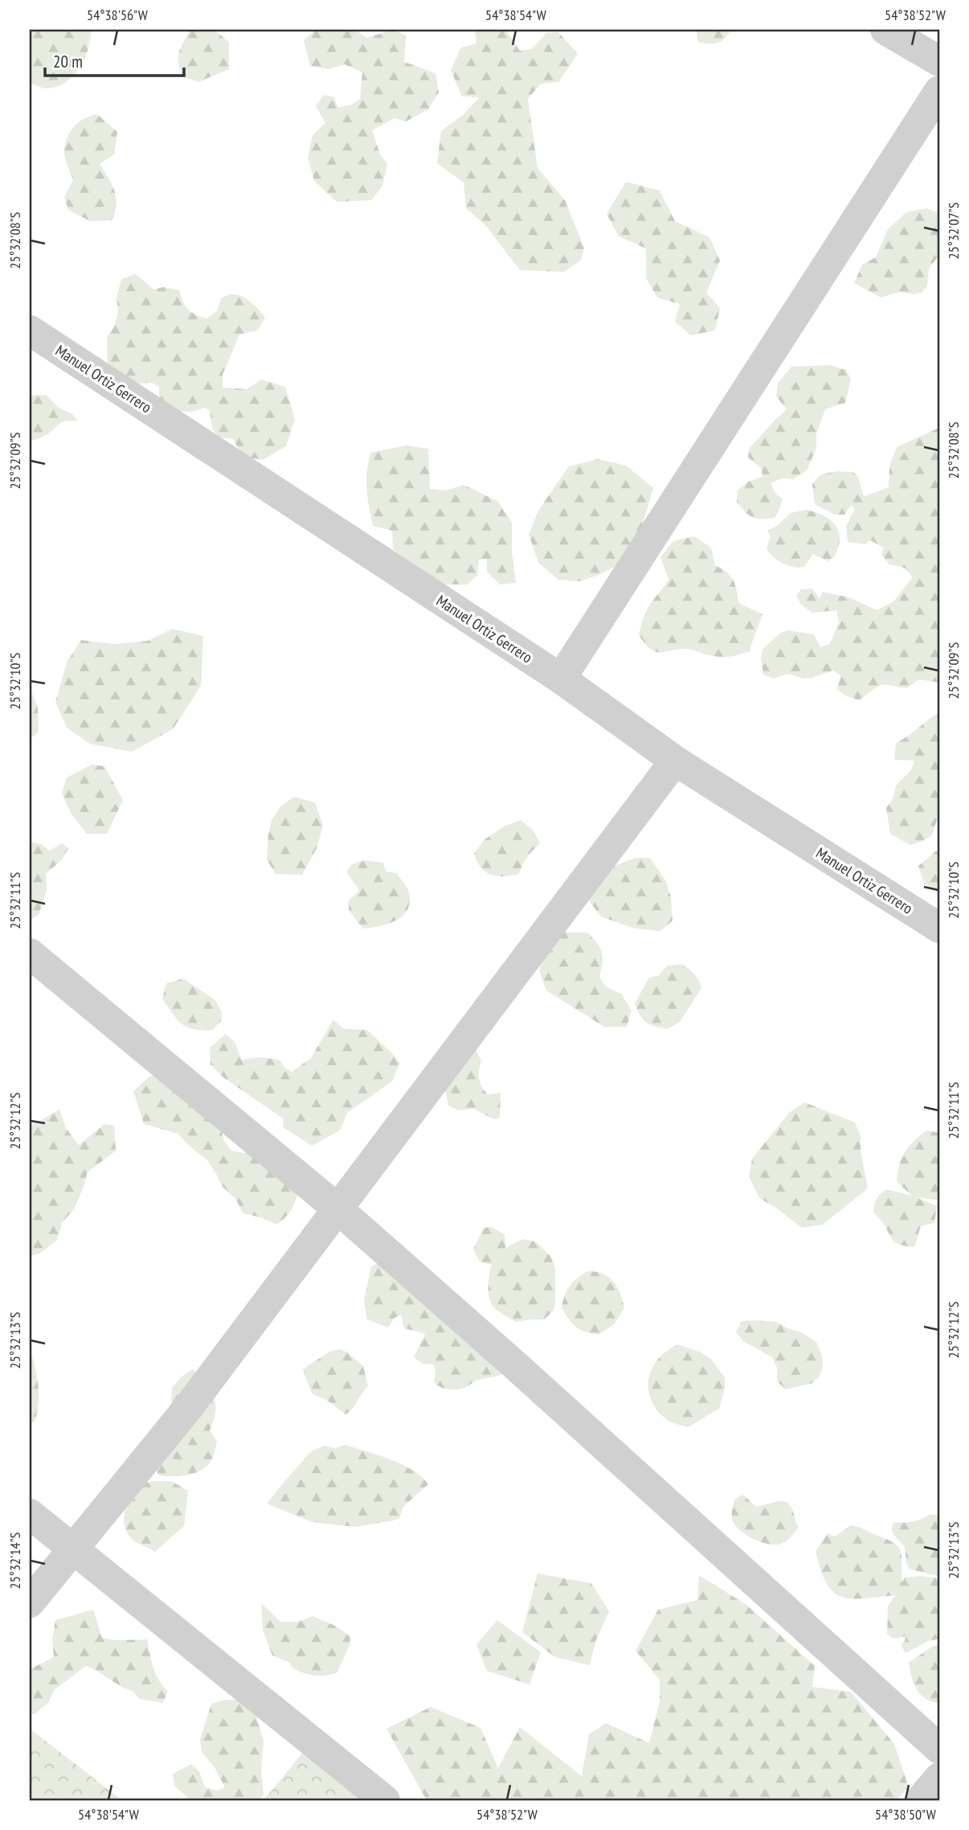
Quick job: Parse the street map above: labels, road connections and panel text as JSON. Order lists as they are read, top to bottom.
{
  "streets": {
    "street": ["Manuel Ortiz Gerrero"]
  },
  "scale_bar": "20 m",
  "coordinates": [
    "54°38'56\"W",
    "54°38'54\"W",
    "54°38'52\"W",
    "25°32'07\"S",
    "25°32'08\"S",
    "25°32'09\"S",
    "25°32'10\"S",
    "25°32'11\"S",
    "25°32'12\"S",
    "25°32'13\"S",
    "25°32'14\"S",
    "54°38'50\"W"
  ]
}
